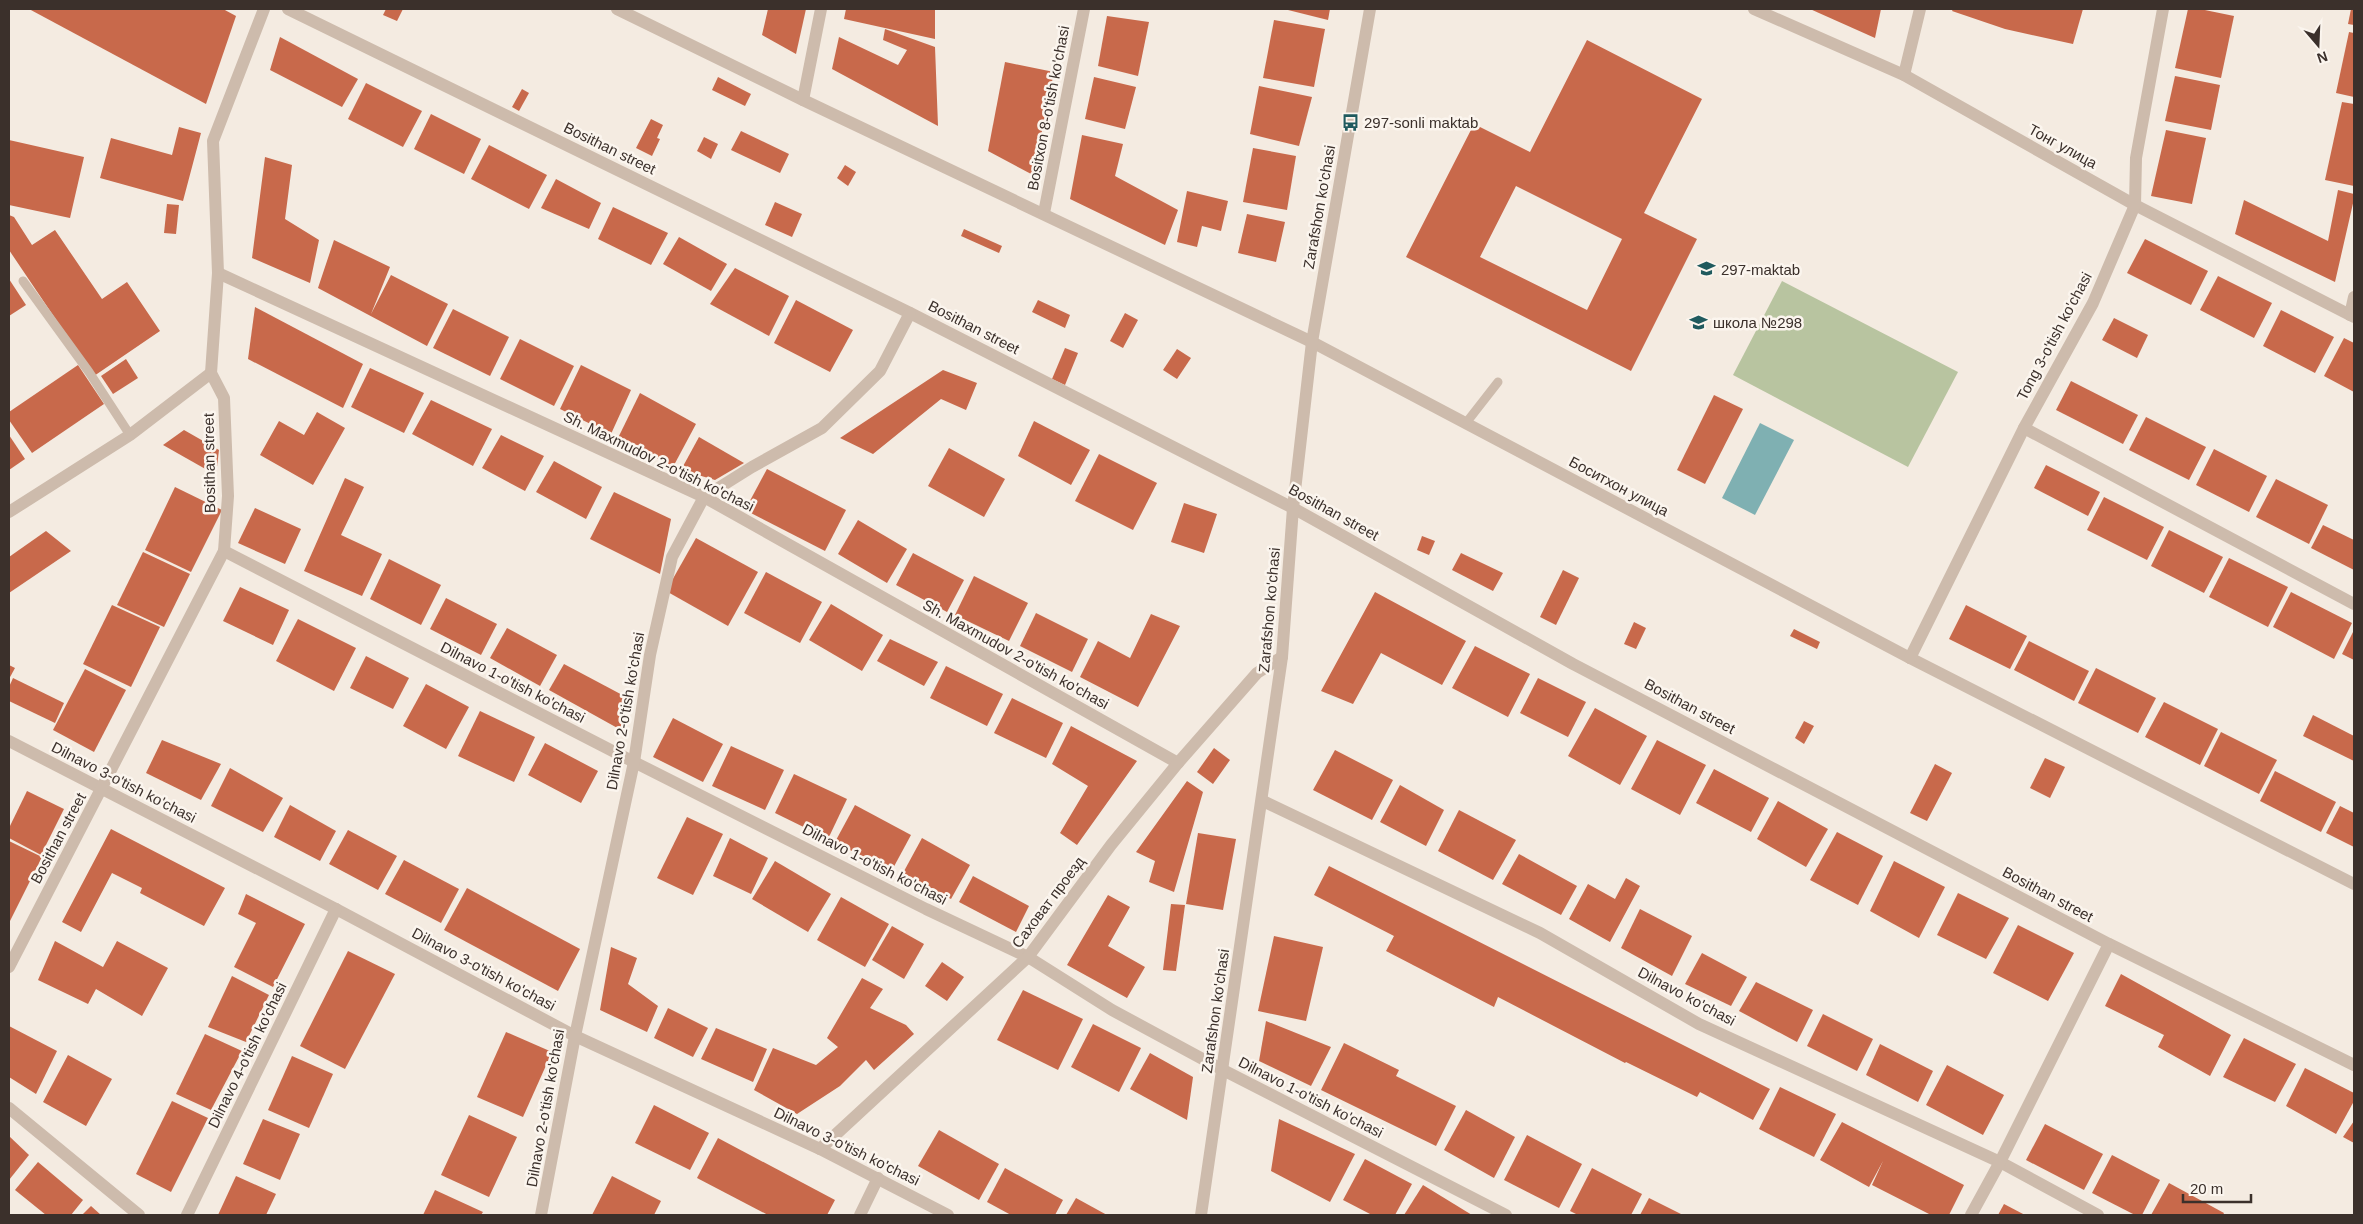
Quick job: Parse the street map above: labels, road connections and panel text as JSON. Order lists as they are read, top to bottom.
{
  "streets": {
    "street": [
      "Bositxon 8-o'tish ko'chasi",
      "Тонг улица",
      "Bosithan street",
      "Zarafshon ko'chasi",
      "Tong 3-o'tish ko'chasi",
      "Sh. Maxmudov 2-o'tish ko'chasi",
      "Боситхон улица",
      "Dilnavo 1-o'tish ko'chasi",
      "Dilnavo 2-o'tish ko'chasi",
      "Dilnavo 3-o'tish ko'chasi",
      "Саховат проезд",
      "Dilnavo ko'chasi",
      "Dilnavo 4-o'tish ko'chasi"
    ]
  },
  "crossings": [
    ["Тонг улица", "Tong 3-o'tish ko'chasi"],
    ["Bosithan street", "Zarafshon ko'chasi"],
    ["Bosithan street", "Dilnavo 1-o'tish ko'chasi"],
    ["Bosithan street", "Dilnavo 2-o'tish ko'chasi"],
    ["Bosithan street", "Dilnavo 3-o'tish ko'chasi"],
    ["Zarafshon ko'chasi", "Боситхон улица"],
    ["Zarafshon ko'chasi", "Dilnavo 1-o'tish ko'chasi"],
    ["Zarafshon ko'chasi", "Саховат проезд"],
    ["Zarafshon ko'chasi", "Dilnavo ko'chasi"],
    ["Tong 3-o'tish ko'chasi", "Боситхон улица"],
    ["Sh. Maxmudov 2-o'tish ko'chasi", "Dilnavo 2-o'tish ko'chasi"],
    ["Sh. Maxmudov 2-o'tish ko'chasi", "Саховат проезд"],
    ["Dilnavo 1-o'tish ko'chasi", "Dilnavo 2-o'tish ko'chasi"],
    ["Dilnavo 1-o'tish ko'chasi", "Саховат проезд"],
    ["Dilnavo 2-o'tish ko'chasi", "Dilnavo 3-o'tish ko'chasi"],
    ["Dilnavo 3-o'tish ko'chasi", "Саховат проезд"],
    ["Dilnavo 3-o'tish ko'chasi", "Dilnavo 4-o'tish ko'chasi"]
  ],
  "places": {
    "bus stop": ["297-sonli maktab"],
    "school or university": ["297-maktab", "школа №298"]
  },
  "scale_bar": "20 m",
  "north": "bottom"
}
